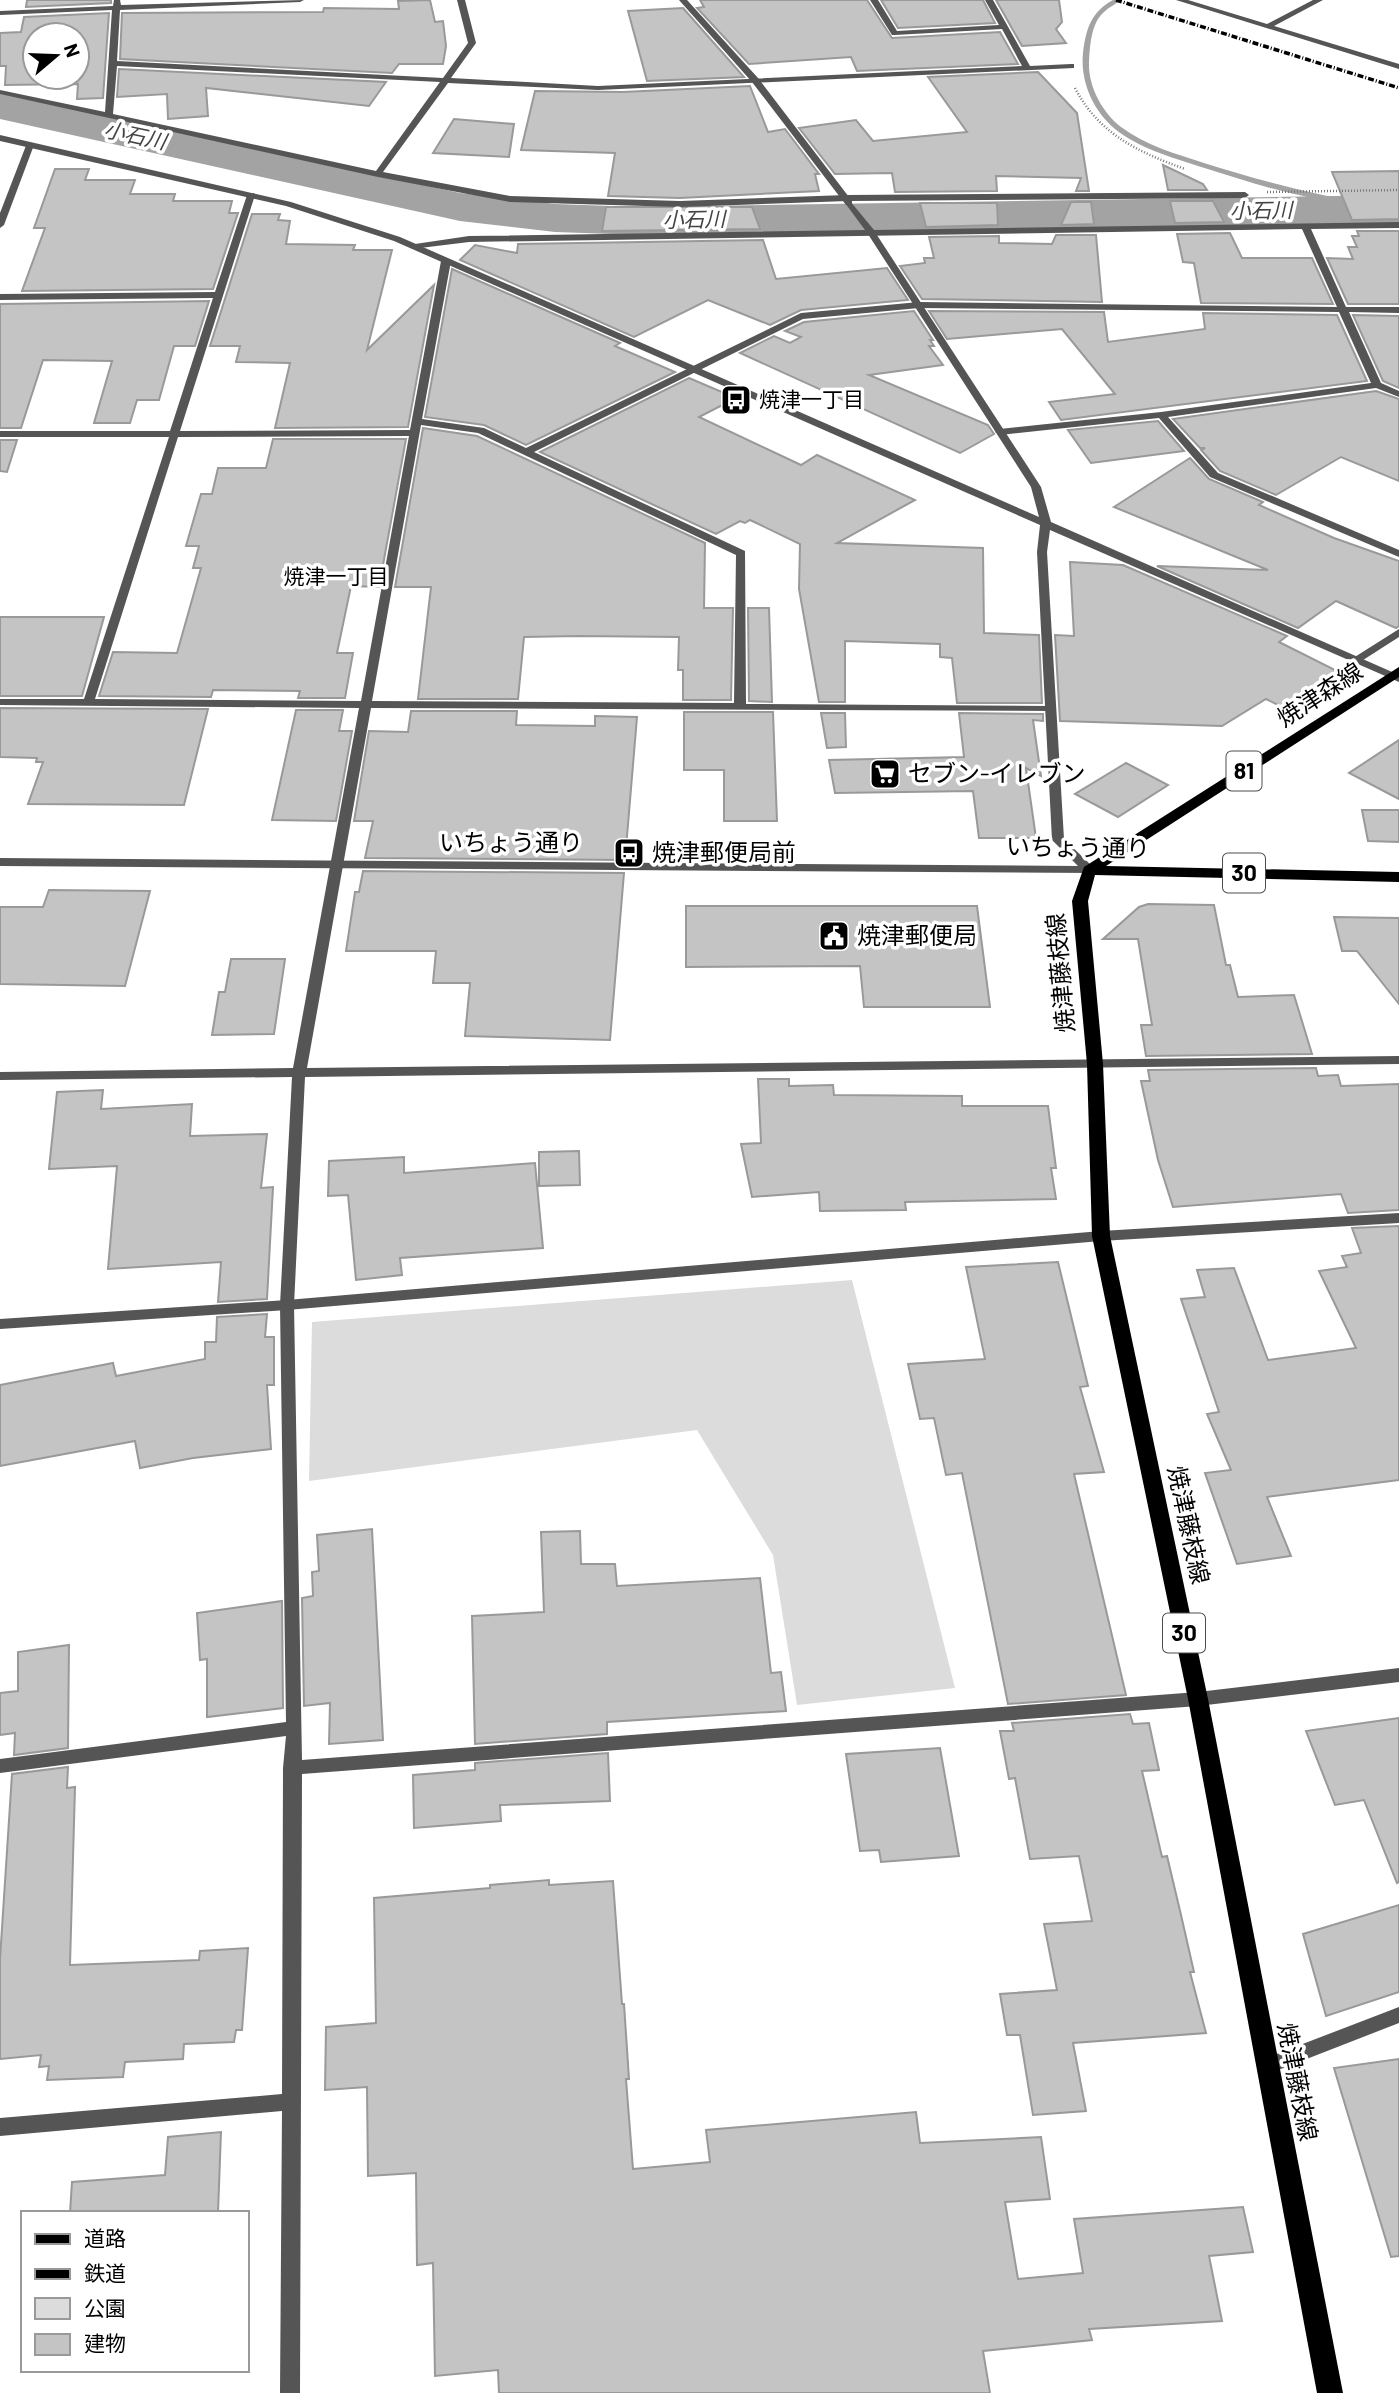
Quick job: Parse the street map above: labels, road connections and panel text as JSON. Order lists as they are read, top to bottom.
{
  "streets": {
    "main road": [
      "焼津森線",
      "81",
      "いちょう通り",
      "30",
      "焼津藤枝線"
    ]
  },
  "crossings": [
    ["焼津森線", "いちょう通り"],
    ["焼津森線", "焼津藤枝線"],
    ["いちょう通り", "焼津藤枝線"]
  ],
  "districts": ["焼津一丁目"],
  "water": ["小石川"],
  "places": {
    "bus stop": ["焼津一丁目", "焼津郵便局前"],
    "supermarket": ["セブン-イレブン"],
    "public building": ["焼津郵便局"]
  },
  "legend": [
    "道路",
    "鉄道",
    "公園",
    "建物"
  ],
  "north": "right"
}
